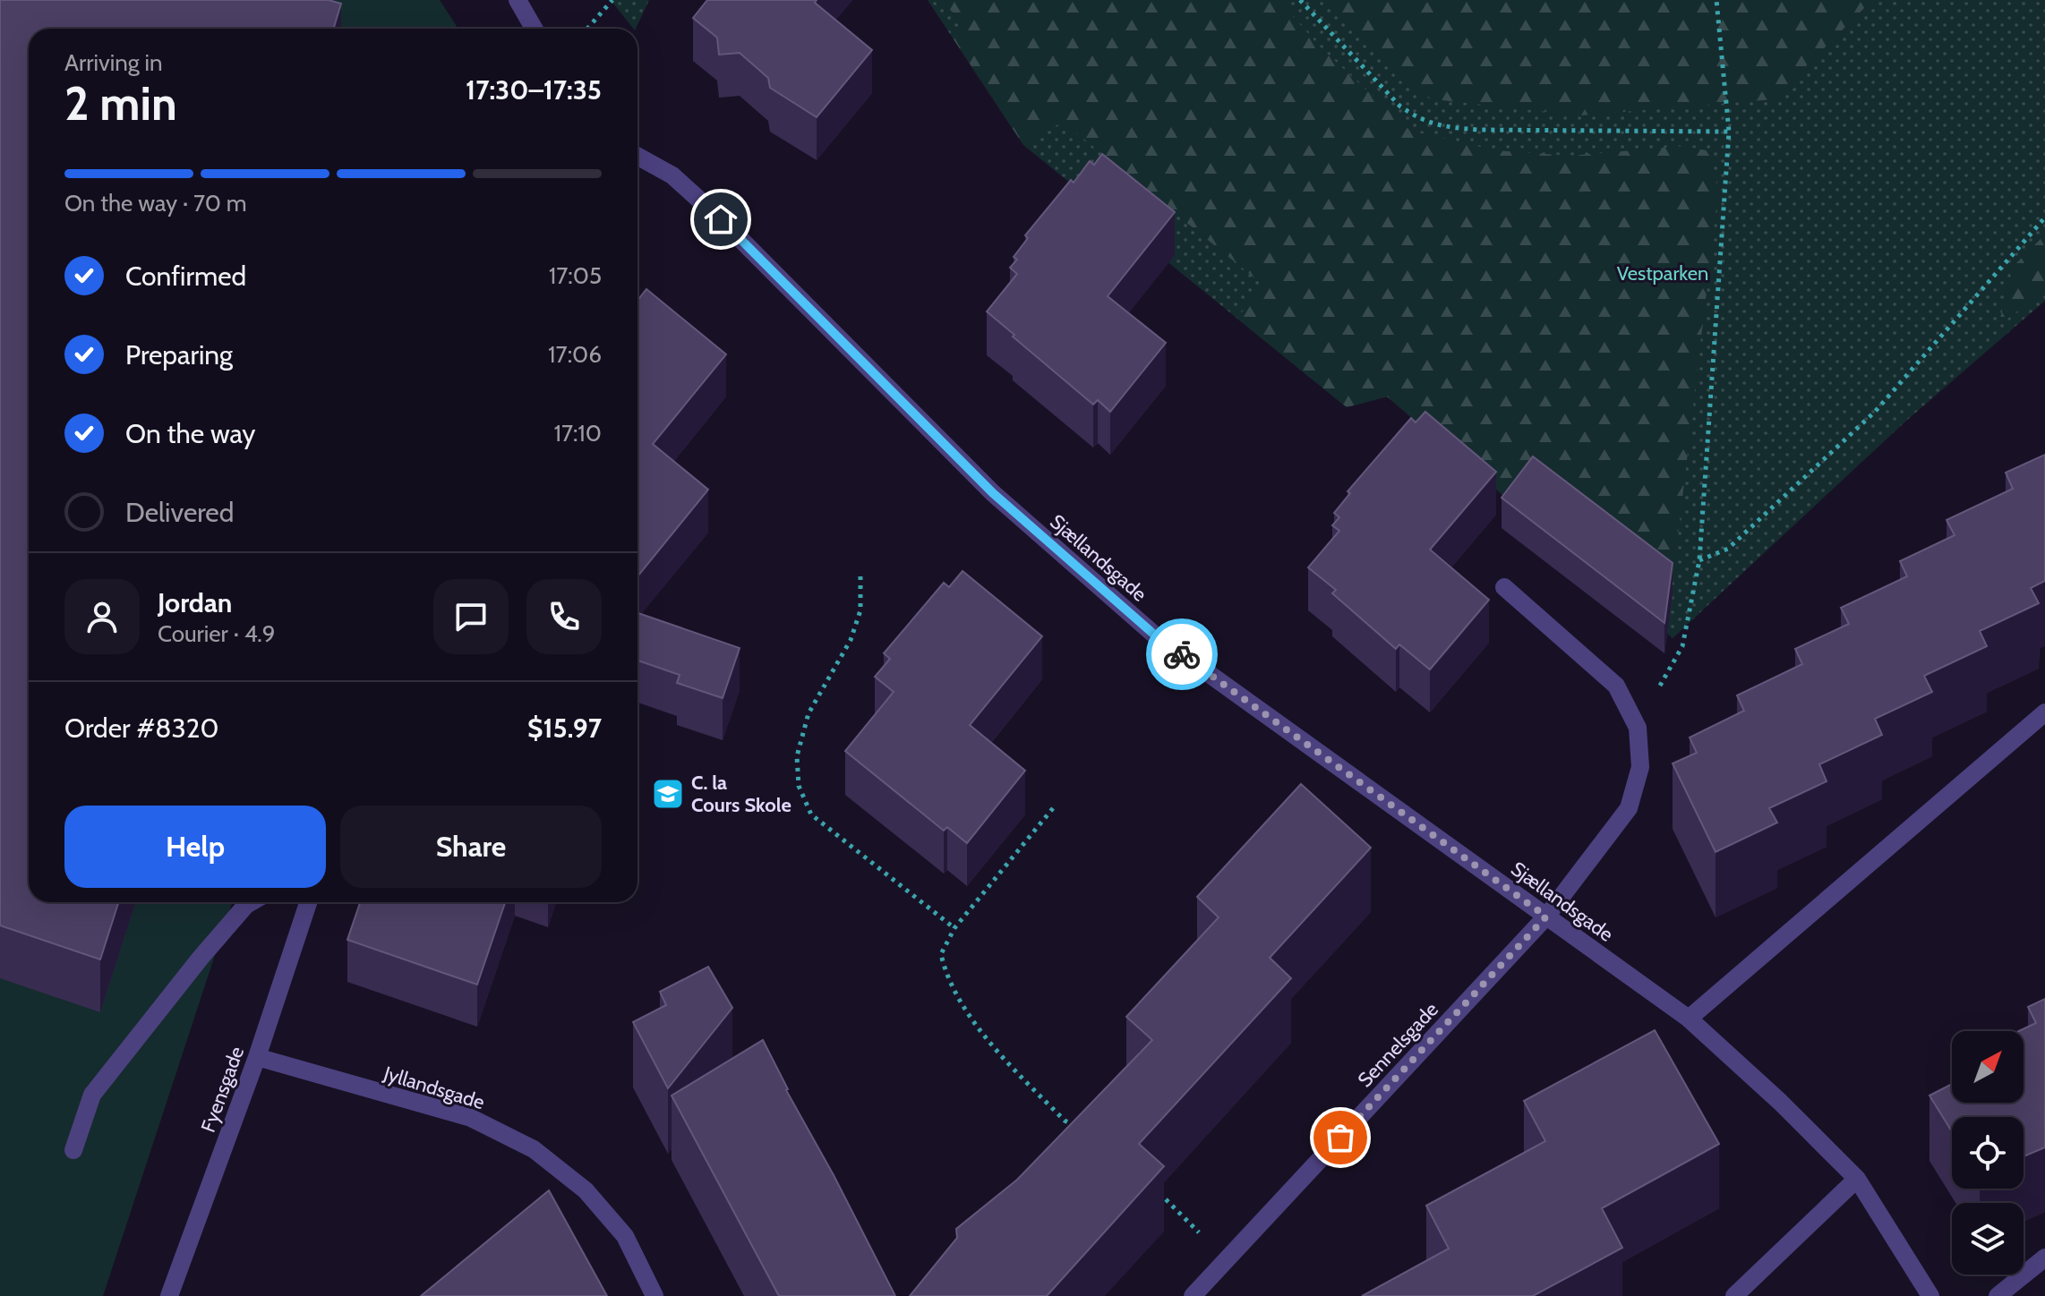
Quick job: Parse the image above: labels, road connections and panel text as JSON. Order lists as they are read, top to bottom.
{
  "streets": {
    "street": [
      "Sjællandsgade",
      "Sennelsgade",
      "Jyllandsgade",
      "Fyensgade"
    ]
  },
  "crossings": [
    ["Sjællandsgade", "Sennelsgade"],
    ["Jyllandsgade", "Fyensgade"]
  ],
  "parks": ["Vestparken"],
  "places": {
    "school or university": ["C. la Cours Skole"]
  },
  "north": "top right",
  "page": {
    "heading": ["2 min", "Arriving in", "17:30–17:35"],
    "panel": [
      "Jordan",
      "Courier · 4.9",
      "Order #8320",
      "$15.97"
    ],
    "bar": "On the way · 70 m",
    "list": [
      ["Confirmed", "17:05"],
      ["Preparing", "17:06"],
      ["On the way", "17:10"],
      "Delivered"
    ],
    "buttons": ["Help", "Share"]
  }
}
